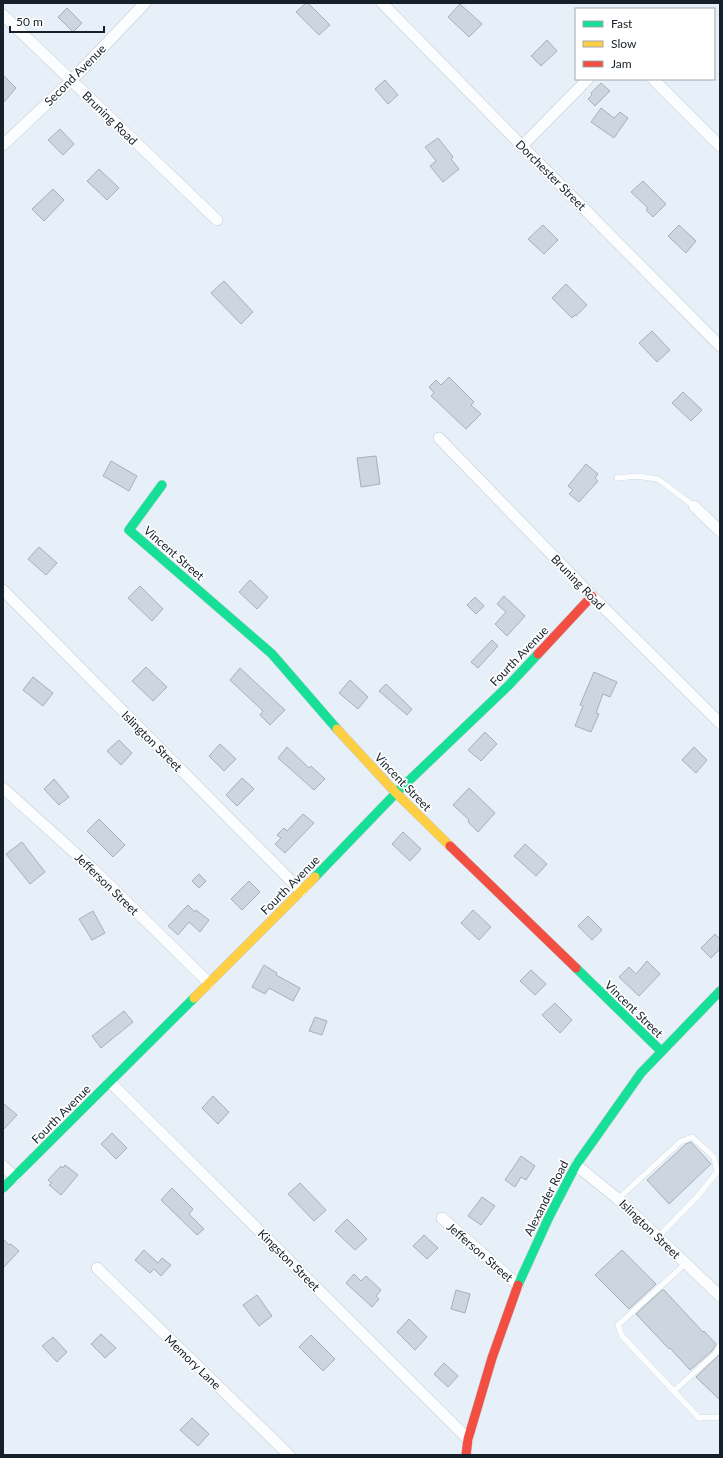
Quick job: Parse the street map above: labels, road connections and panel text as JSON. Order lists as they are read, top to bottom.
{
  "streets": {
    "street": [
      "Second Avenue",
      "Bruning Road",
      "Dorchester Street",
      "Vincent Street",
      "Fourth Avenue",
      "Islington Street",
      "Jefferson Street",
      "Alexander Road",
      "Kingston Street",
      "Memory Lane"
    ]
  },
  "crossings": [
    ["Second Avenue", "Bruning Road"],
    ["Bruning Road", "Fourth Avenue"],
    ["Vincent Street", "Fourth Avenue"],
    ["Vincent Street", "Alexander Road"],
    ["Fourth Avenue", "Islington Street"],
    ["Fourth Avenue", "Jefferson Street"],
    ["Fourth Avenue", "Kingston Street"],
    ["Islington Street", "Alexander Road"],
    ["Jefferson Street", "Alexander Road"],
    ["Alexander Road", "Kingston Street"]
  ],
  "legend": ["Fast", "Slow", "Jam"],
  "scale_bar": "50 m"
}
